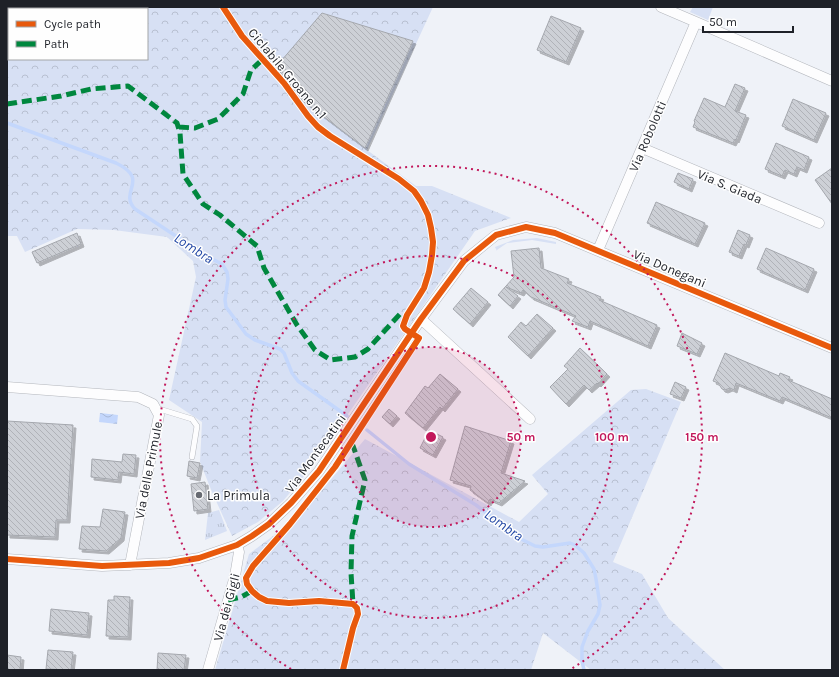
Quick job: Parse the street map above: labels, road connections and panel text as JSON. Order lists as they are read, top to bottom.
{
  "streets": {
    "street": [
      "Via Robolotti",
      "Via S. Giada",
      "Via Donegani",
      "Via Montecatini",
      "Via delle Primule",
      "Via dei Gigli"
    ],
    "cycle path": ["Ciclabile Groane n.1"]
  },
  "crossings": [
    ["Via Robolotti", "Via S. Giada"],
    ["Via Robolotti", "Via Donegani"],
    ["Via Donegani", "Via Montecatini"],
    ["Via Montecatini", "Via delle Primule"],
    ["Via Montecatini", "Via dei Gigli"]
  ],
  "water": ["Lombra"],
  "places": ["La Primula"],
  "legend": ["Cycle path", "Path"],
  "scale_bar": "50 m",
  "rings": ["50 m", "100 m", "150 m"]
}
